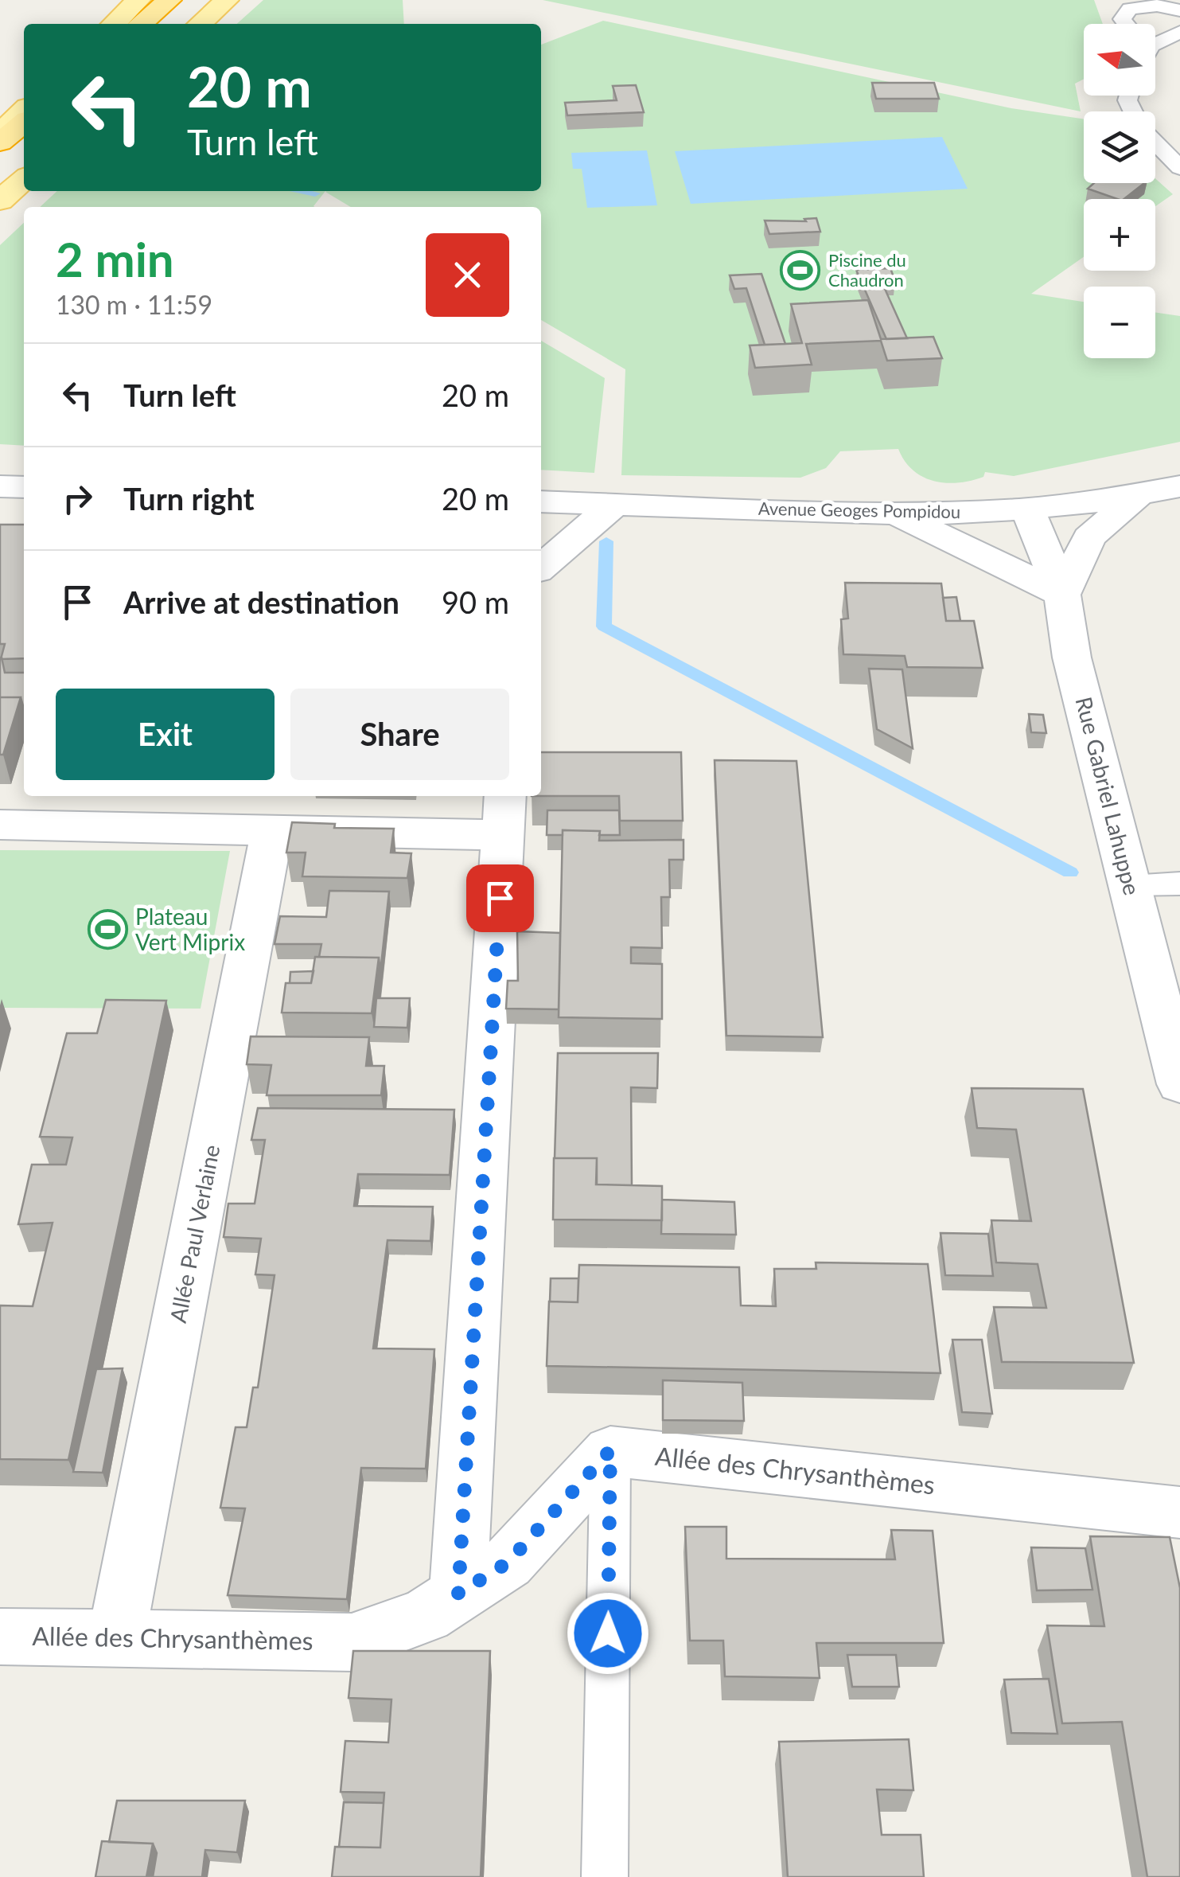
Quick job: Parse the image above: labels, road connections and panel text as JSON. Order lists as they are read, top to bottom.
{
  "streets": {
    "street": [
      "Avenue Geoges Pompidou",
      "Rue Gabriel Lahuppe",
      "Allée Paul Verlaine",
      "Allée des Chrysanthèmes"
    ]
  },
  "crossings": [
    ["Avenue Geoges Pompidou", "Rue Gabriel Lahuppe"],
    ["Allée Paul Verlaine", "Allée des Chrysanthèmes"]
  ],
  "places": {
    "sports": ["Piscine du Chaudron", "Plateau Vert Miprix"]
  },
  "north": "left",
  "page": {
    "map_buttons": ["+", "−"],
    "turn": ["20 m", "Turn left"],
    "heading": ["2 min", "130 m · 11:59"],
    "list": [
      {
        "name": "Turn left",
        "value": "20 m"
      },
      {
        "name": "Turn right",
        "value": "20 m"
      },
      {
        "name": "Arrive at destination",
        "value": "90 m"
      }
    ],
    "buttons": ["Exit", "Share"]
  }
}
